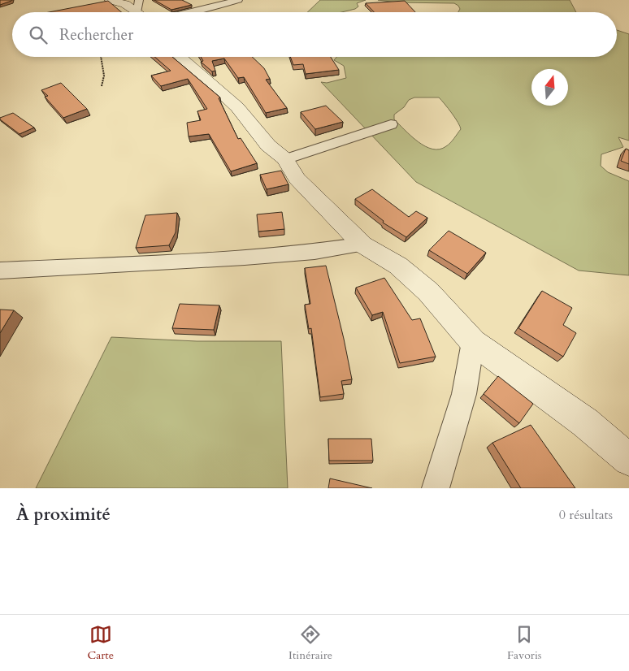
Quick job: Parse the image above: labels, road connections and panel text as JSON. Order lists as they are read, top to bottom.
{
  "north": "top",
  "page": {
    "search": "Rechercher",
    "heading": ["À proximité", "0 résultats"],
    "nav": ["Carte", "Itinéraire", "Favoris"]
  }
}
